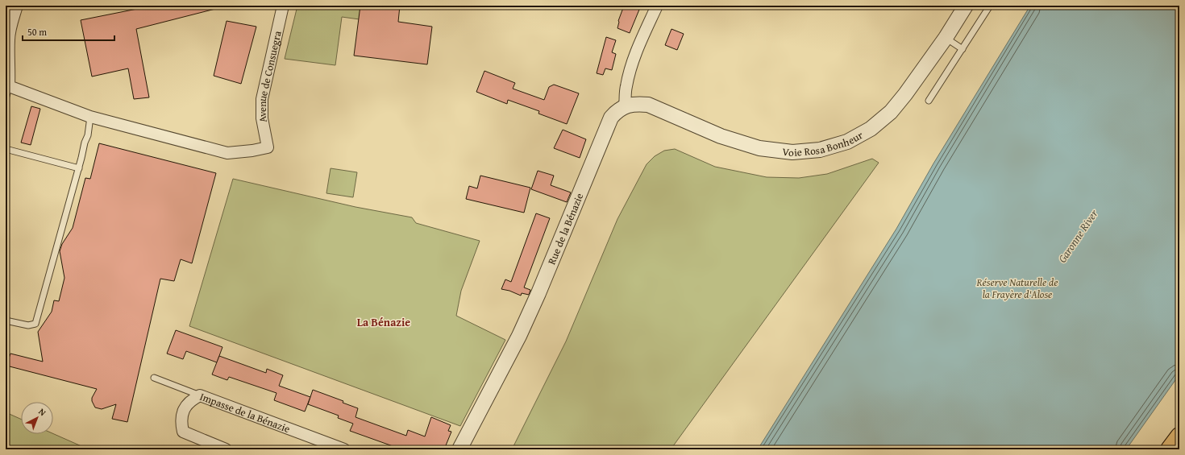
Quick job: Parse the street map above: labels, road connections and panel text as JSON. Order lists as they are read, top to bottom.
{
  "streets": {
    "street": [
      "Avenue de Consuegra",
      "Voie Rosa Bonheur",
      "Rue de la Bénazie",
      "Impasse de la Bénazie"
    ]
  },
  "crossings": [
    ["Voie Rosa Bonheur", "Rue de la Bénazie"]
  ],
  "districts": ["La Bénazie"],
  "water": ["Garonne River"],
  "parks": ["Réserve Naturelle de la Frayère d'Alose"],
  "scale_bar": "50 m",
  "north": "top right"
}
